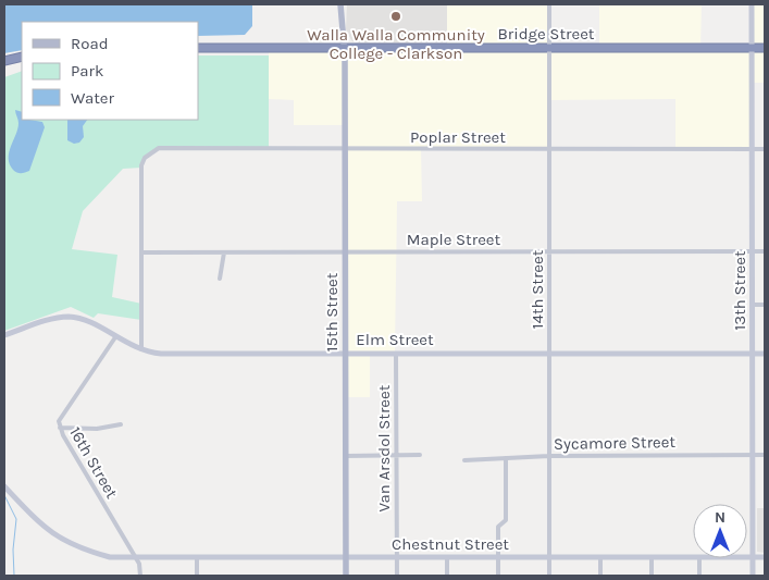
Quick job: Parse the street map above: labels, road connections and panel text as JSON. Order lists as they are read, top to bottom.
{
  "streets": {
    "highway": ["Bridge Street"],
    "main road": [
      "13th Street",
      "15th Street",
      "Elm Street",
      "Chestnut Street"
    ],
    "street": [
      "Poplar Street",
      "Maple Street",
      "14th Street",
      "Sycamore Street",
      "Van Arsdol Street",
      "16th Street"
    ]
  },
  "crossings": [
    ["Bridge Street", "14th Street"],
    ["Bridge Street", "13th Street"],
    ["Bridge Street", "15th Street"],
    ["Poplar Street", "Maple Street"],
    ["Poplar Street", "14th Street"],
    ["Poplar Street", "13th Street"],
    ["Poplar Street", "15th Street"],
    ["Maple Street", "14th Street"],
    ["Maple Street", "13th Street"],
    ["Maple Street", "15th Street"],
    ["14th Street", "Elm Street"],
    ["14th Street", "Sycamore Street"],
    ["14th Street", "Chestnut Street"],
    ["13th Street", "Elm Street"],
    ["13th Street", "Sycamore Street"],
    ["13th Street", "Chestnut Street"],
    ["15th Street", "Elm Street"],
    ["15th Street", "Chestnut Street"],
    ["Elm Street", "Van Arsdol Street"],
    ["Elm Street", "16th Street"],
    ["Van Arsdol Street", "Chestnut Street"],
    ["16th Street", "Chestnut Street"]
  ],
  "places": ["Walla Walla Community College - Clarkson"],
  "legend": ["Road", "Park", "Water"],
  "north": "top"
}
